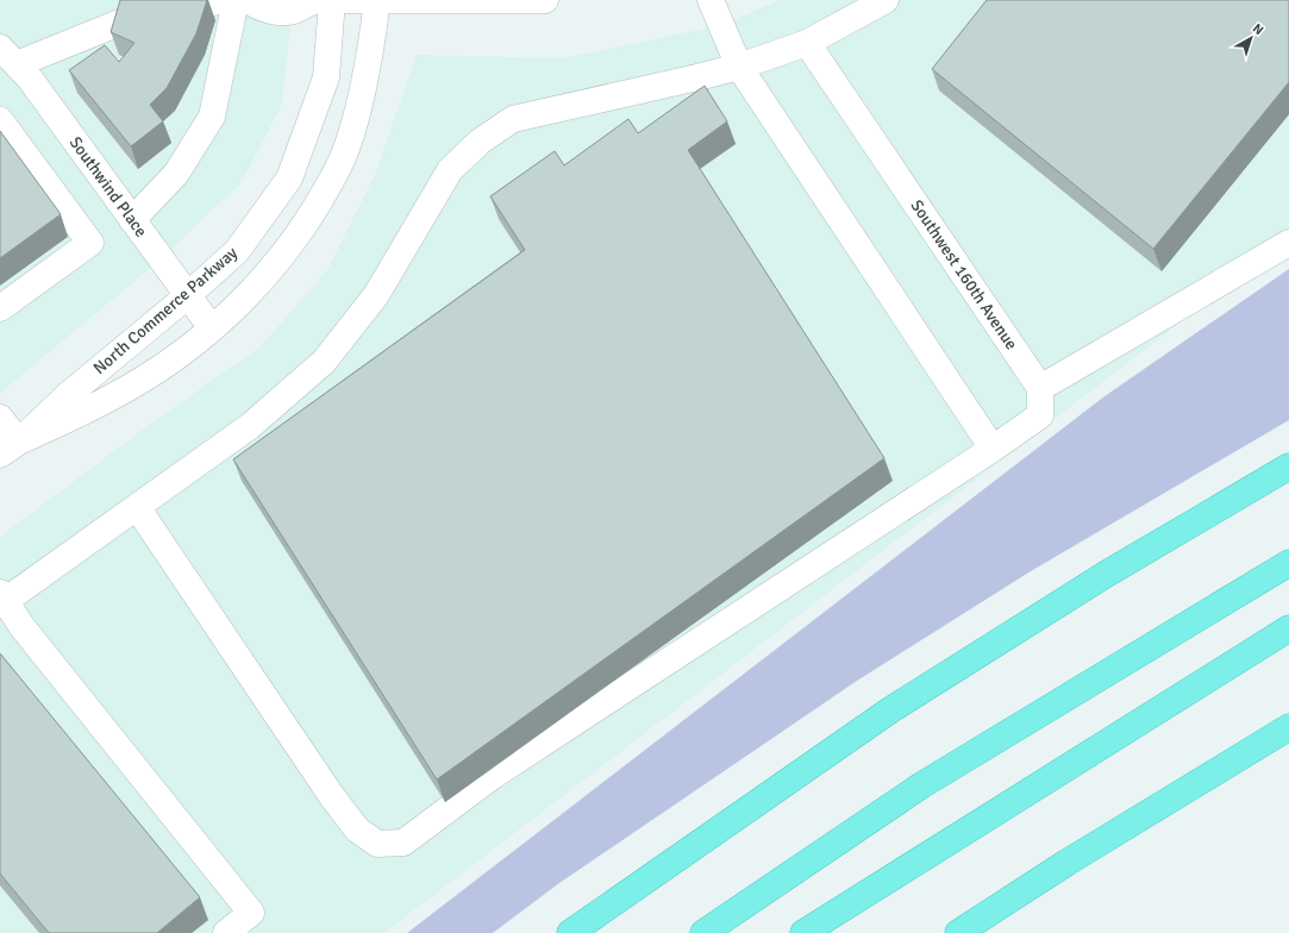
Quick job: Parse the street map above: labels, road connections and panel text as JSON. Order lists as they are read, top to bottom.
{
  "streets": {
    "street": ["Southwind Place", "Southwest 160th Avenue", "North Commerce Parkway"]
  },
  "crossings": [
    ["Southwind Place", "North Commerce Parkway"]
  ],
  "north": "top right"
}
